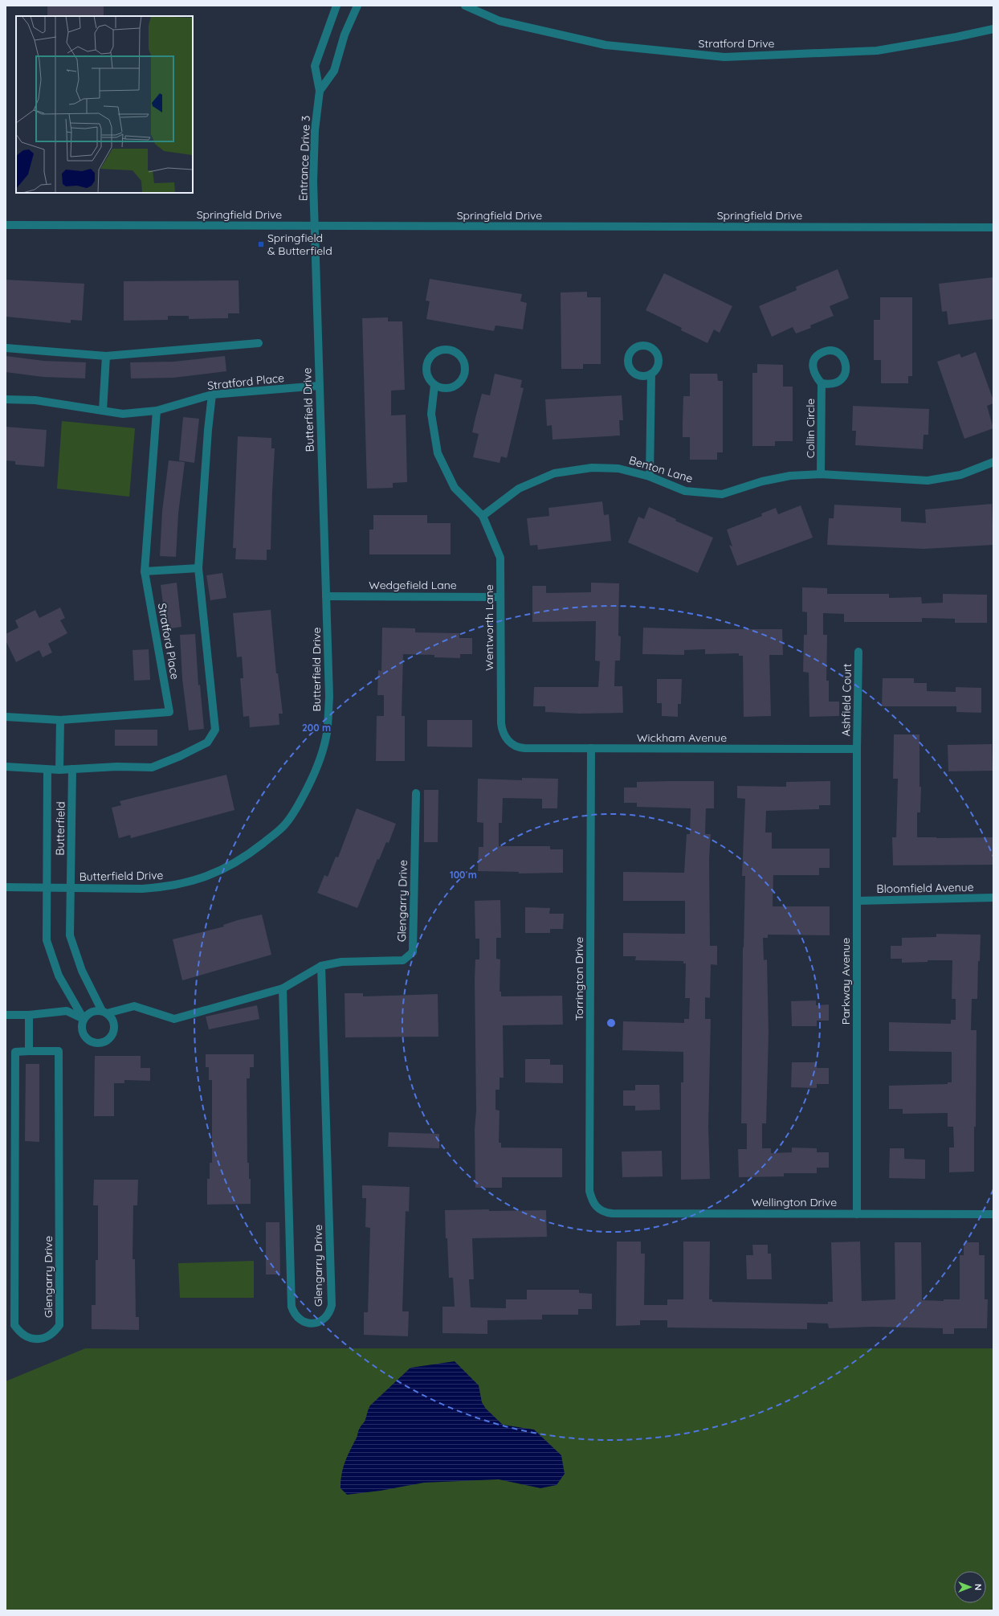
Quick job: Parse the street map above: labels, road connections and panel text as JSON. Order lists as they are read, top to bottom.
{
  "streets": {
    "street": [
      "Stratford Drive",
      "Entrance Drive 3",
      "Springfield Drive",
      "Stratford Place",
      "Butterfield Drive",
      "Collin Circle",
      "Benton Lane",
      "Wedgefield Lane",
      "Wentworth Lane",
      "Ashfield Court",
      "Wickham Avenue",
      "Butterfield",
      "Bloomfield Avenue",
      "Glengarry Drive",
      "Torrington Drive",
      "Parkway Avenue",
      "Wellington Drive"
    ]
  },
  "crossings": [
    ["Entrance Drive 3", "Springfield Drive"],
    ["Entrance Drive 3", "Butterfield Drive"],
    ["Springfield Drive", "Butterfield Drive"],
    ["Stratford Place", "Butterfield Drive"],
    ["Butterfield Drive", "Wedgefield Lane"],
    ["Butterfield Drive", "Butterfield"],
    ["Collin Circle", "Benton Lane"],
    ["Benton Lane", "Wentworth Lane"],
    ["Wedgefield Lane", "Wentworth Lane"],
    ["Wentworth Lane", "Wickham Avenue"],
    ["Ashfield Court", "Wickham Avenue"],
    ["Ashfield Court", "Parkway Avenue"],
    ["Wickham Avenue", "Torrington Drive"],
    ["Wickham Avenue", "Parkway Avenue"],
    ["Bloomfield Avenue", "Parkway Avenue"],
    ["Torrington Drive", "Wellington Drive"],
    ["Parkway Avenue", "Wellington Drive"]
  ],
  "places": {
    "transit": ["Springfield & Butterfield"]
  },
  "north": "right",
  "rings": ["200 m", "100 m"]
}
